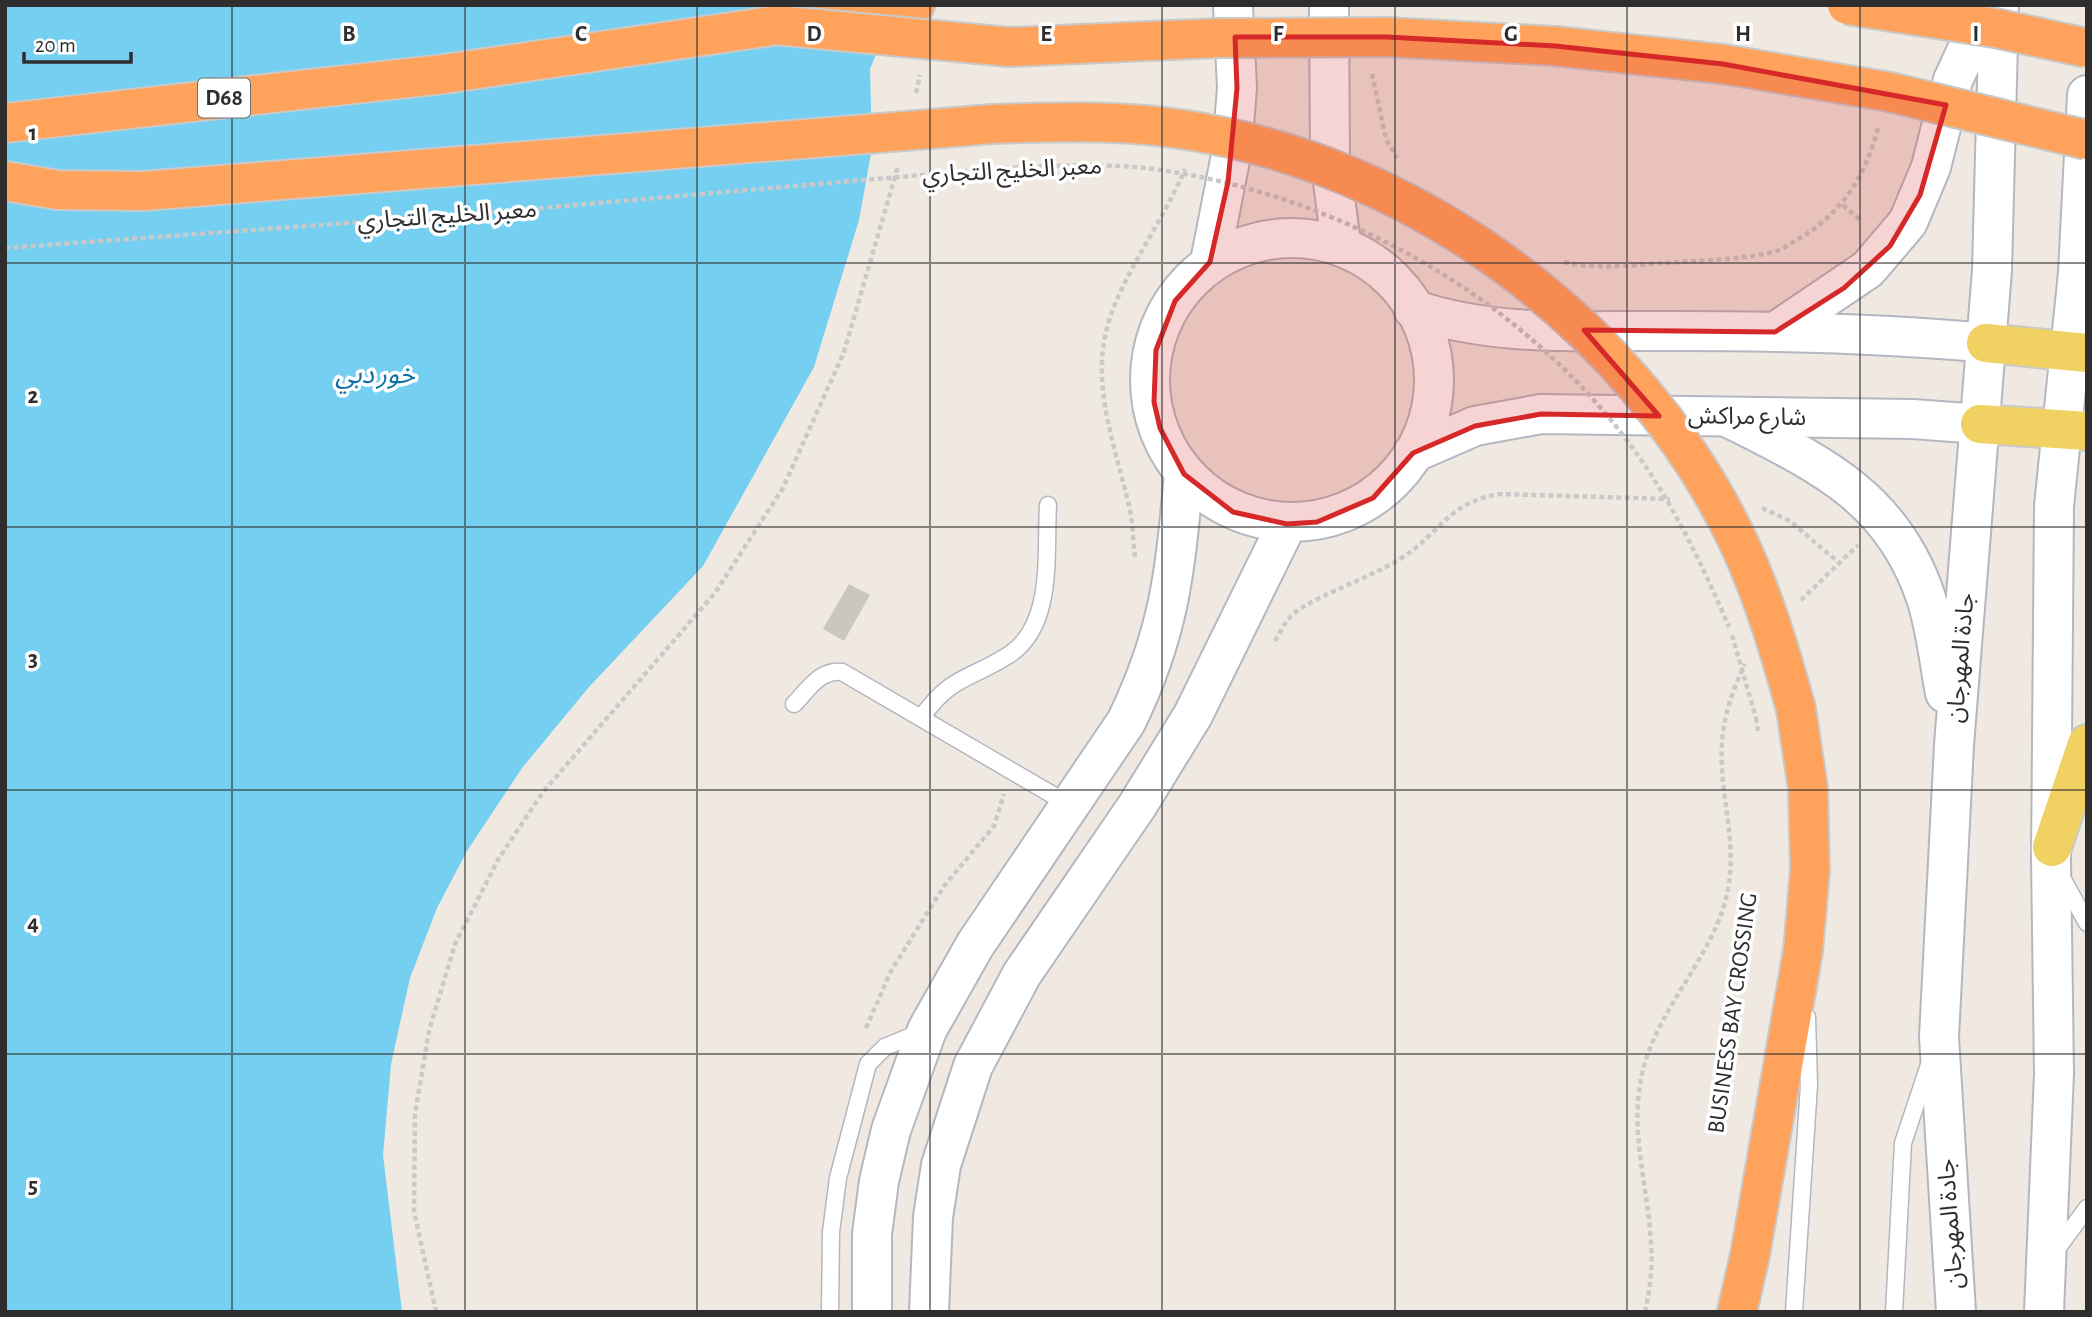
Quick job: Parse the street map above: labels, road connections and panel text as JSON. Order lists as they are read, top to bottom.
{
  "streets": {
    "highway": ["D68"],
    "main road": ["شارع مراكش"],
    "street": ["جادة المهرجان"],
    "path": ["معبر الخليج التجاري"]
  },
  "crossings": [
    ["شارع مراكش", "جادة المهرجان"]
  ],
  "water": ["خور دبي"],
  "scale_bar": "20 m",
  "grid": {
    "columns": [
      "B",
      "C",
      "D",
      "E",
      "F",
      "G",
      "H",
      "I"
    ],
    "rows": [
      "1",
      "2",
      "3",
      "4",
      "5"
    ]
  }
}
